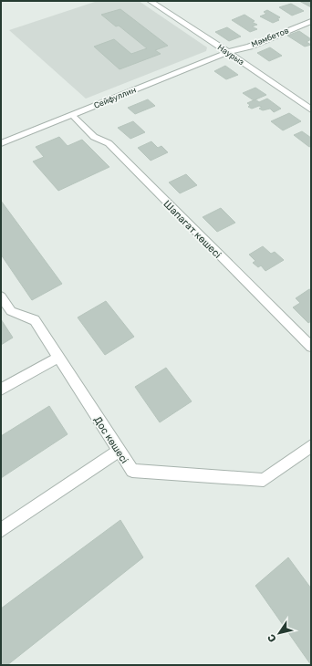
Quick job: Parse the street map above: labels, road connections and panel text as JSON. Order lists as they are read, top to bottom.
{
  "streets": {
    "street": [
      "Мәмбетов",
      "Наурыз",
      "Сейфуллин",
      "Шапагат көшесі",
      "Дос көшесі"
    ]
  },
  "crossings": [
    ["Мәмбетов", "Наурыз"],
    ["Мәмбетов", "Сейфуллин"],
    ["Наурыз", "Сейфуллин"],
    ["Сейфуллин", "Шапагат көшесі"]
  ],
  "north": "bottom left"
}
